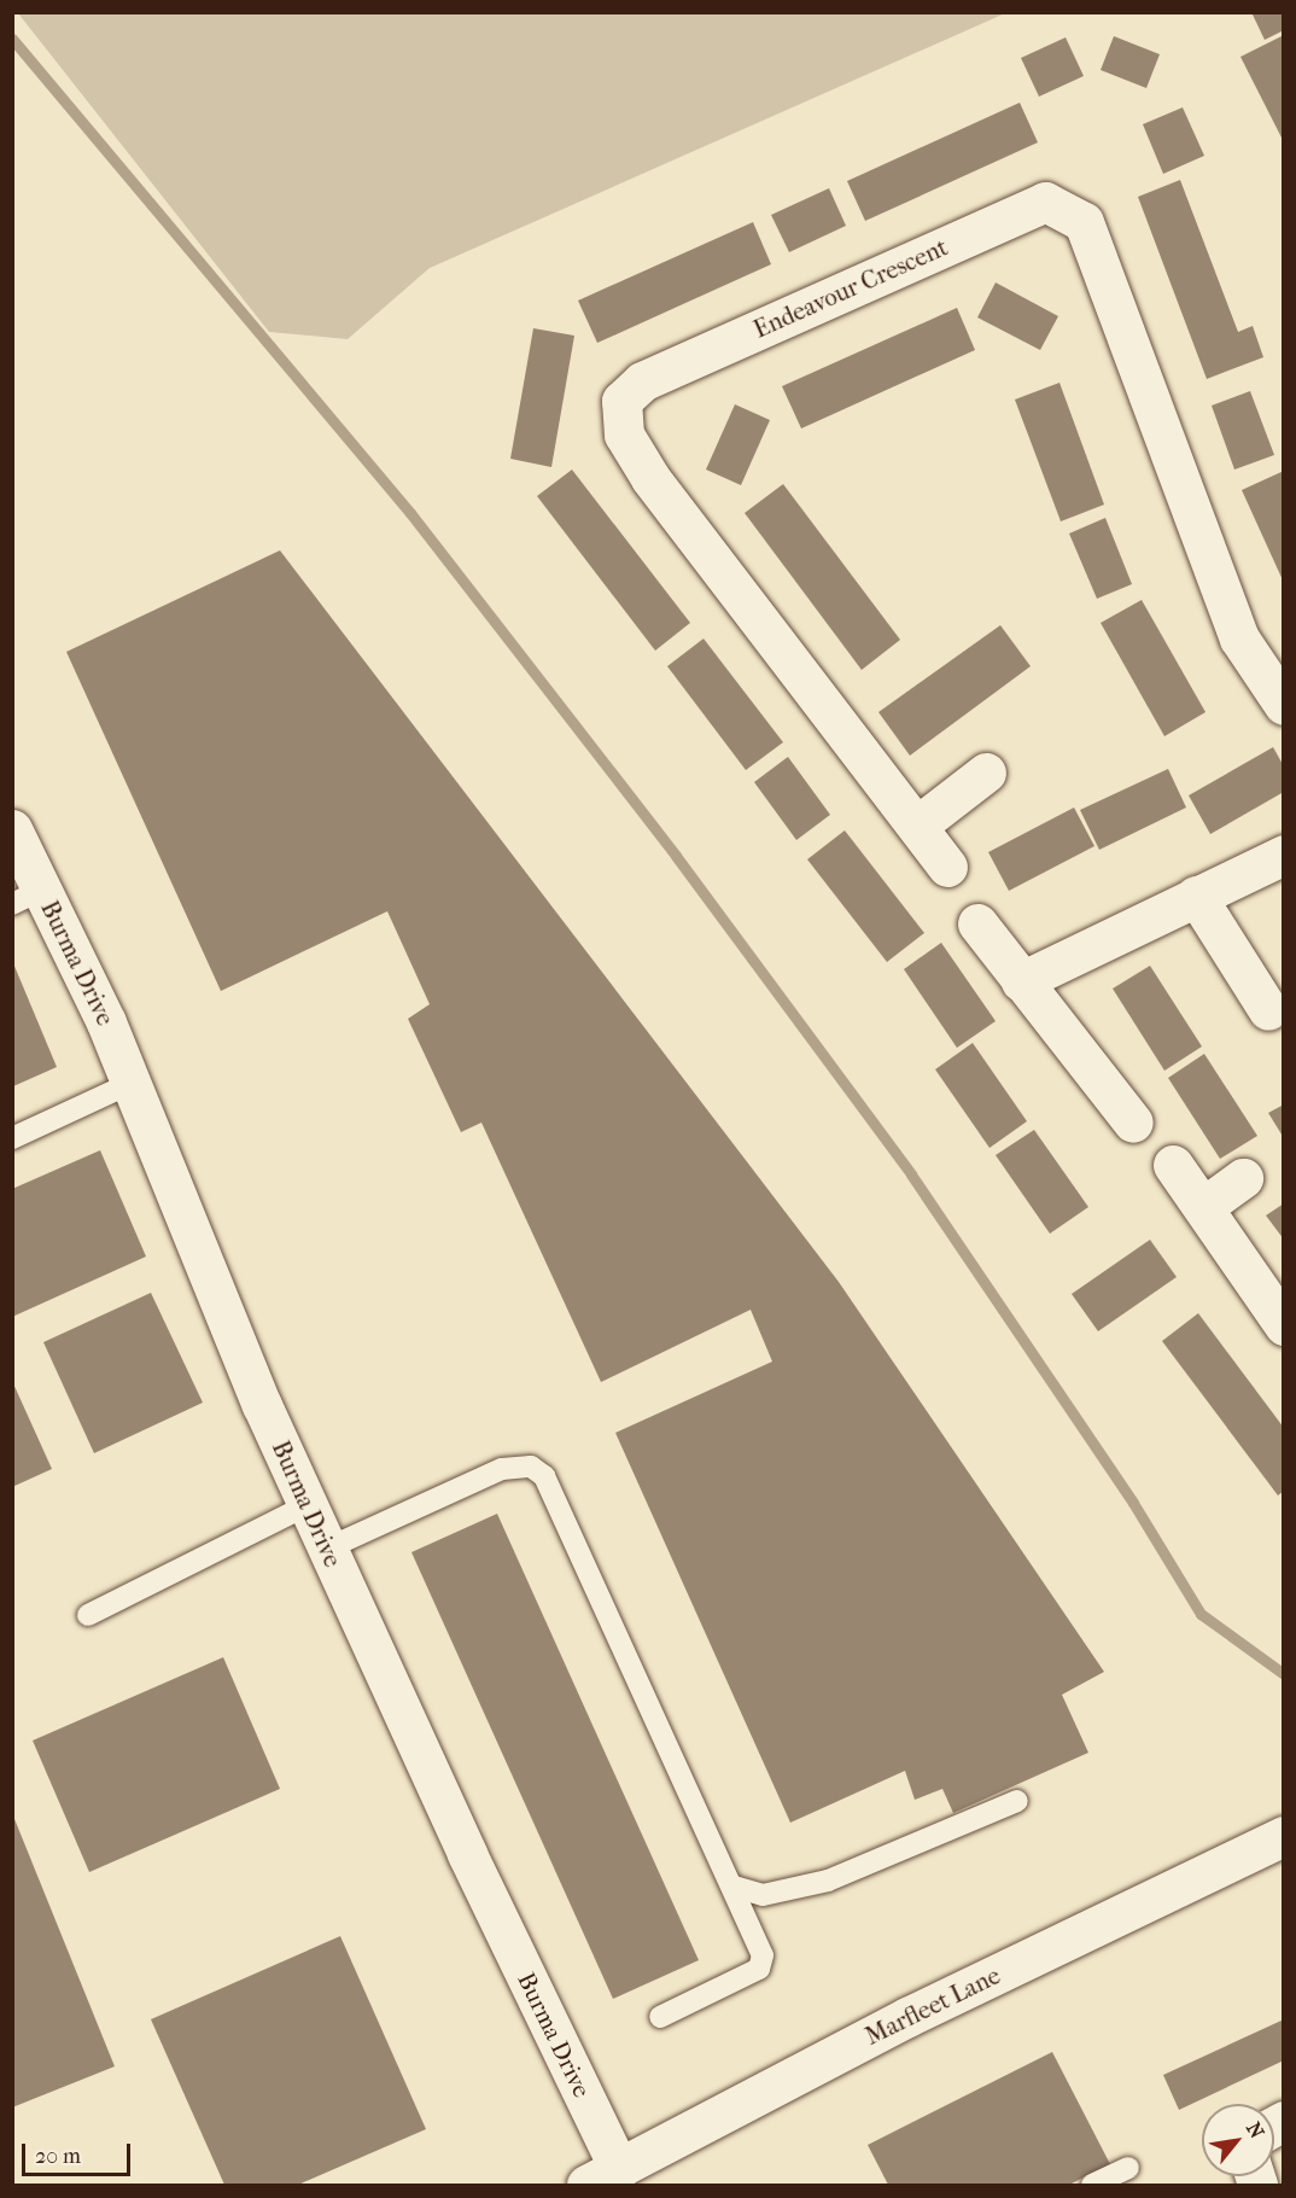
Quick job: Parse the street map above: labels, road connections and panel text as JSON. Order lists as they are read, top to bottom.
{
  "streets": {
    "street": ["Endeavour Crescent", "Burma Drive", "Marfleet Lane"]
  },
  "crossings": [
    ["Burma Drive", "Marfleet Lane"]
  ],
  "scale_bar": "20 m",
  "north": "top right"
}
